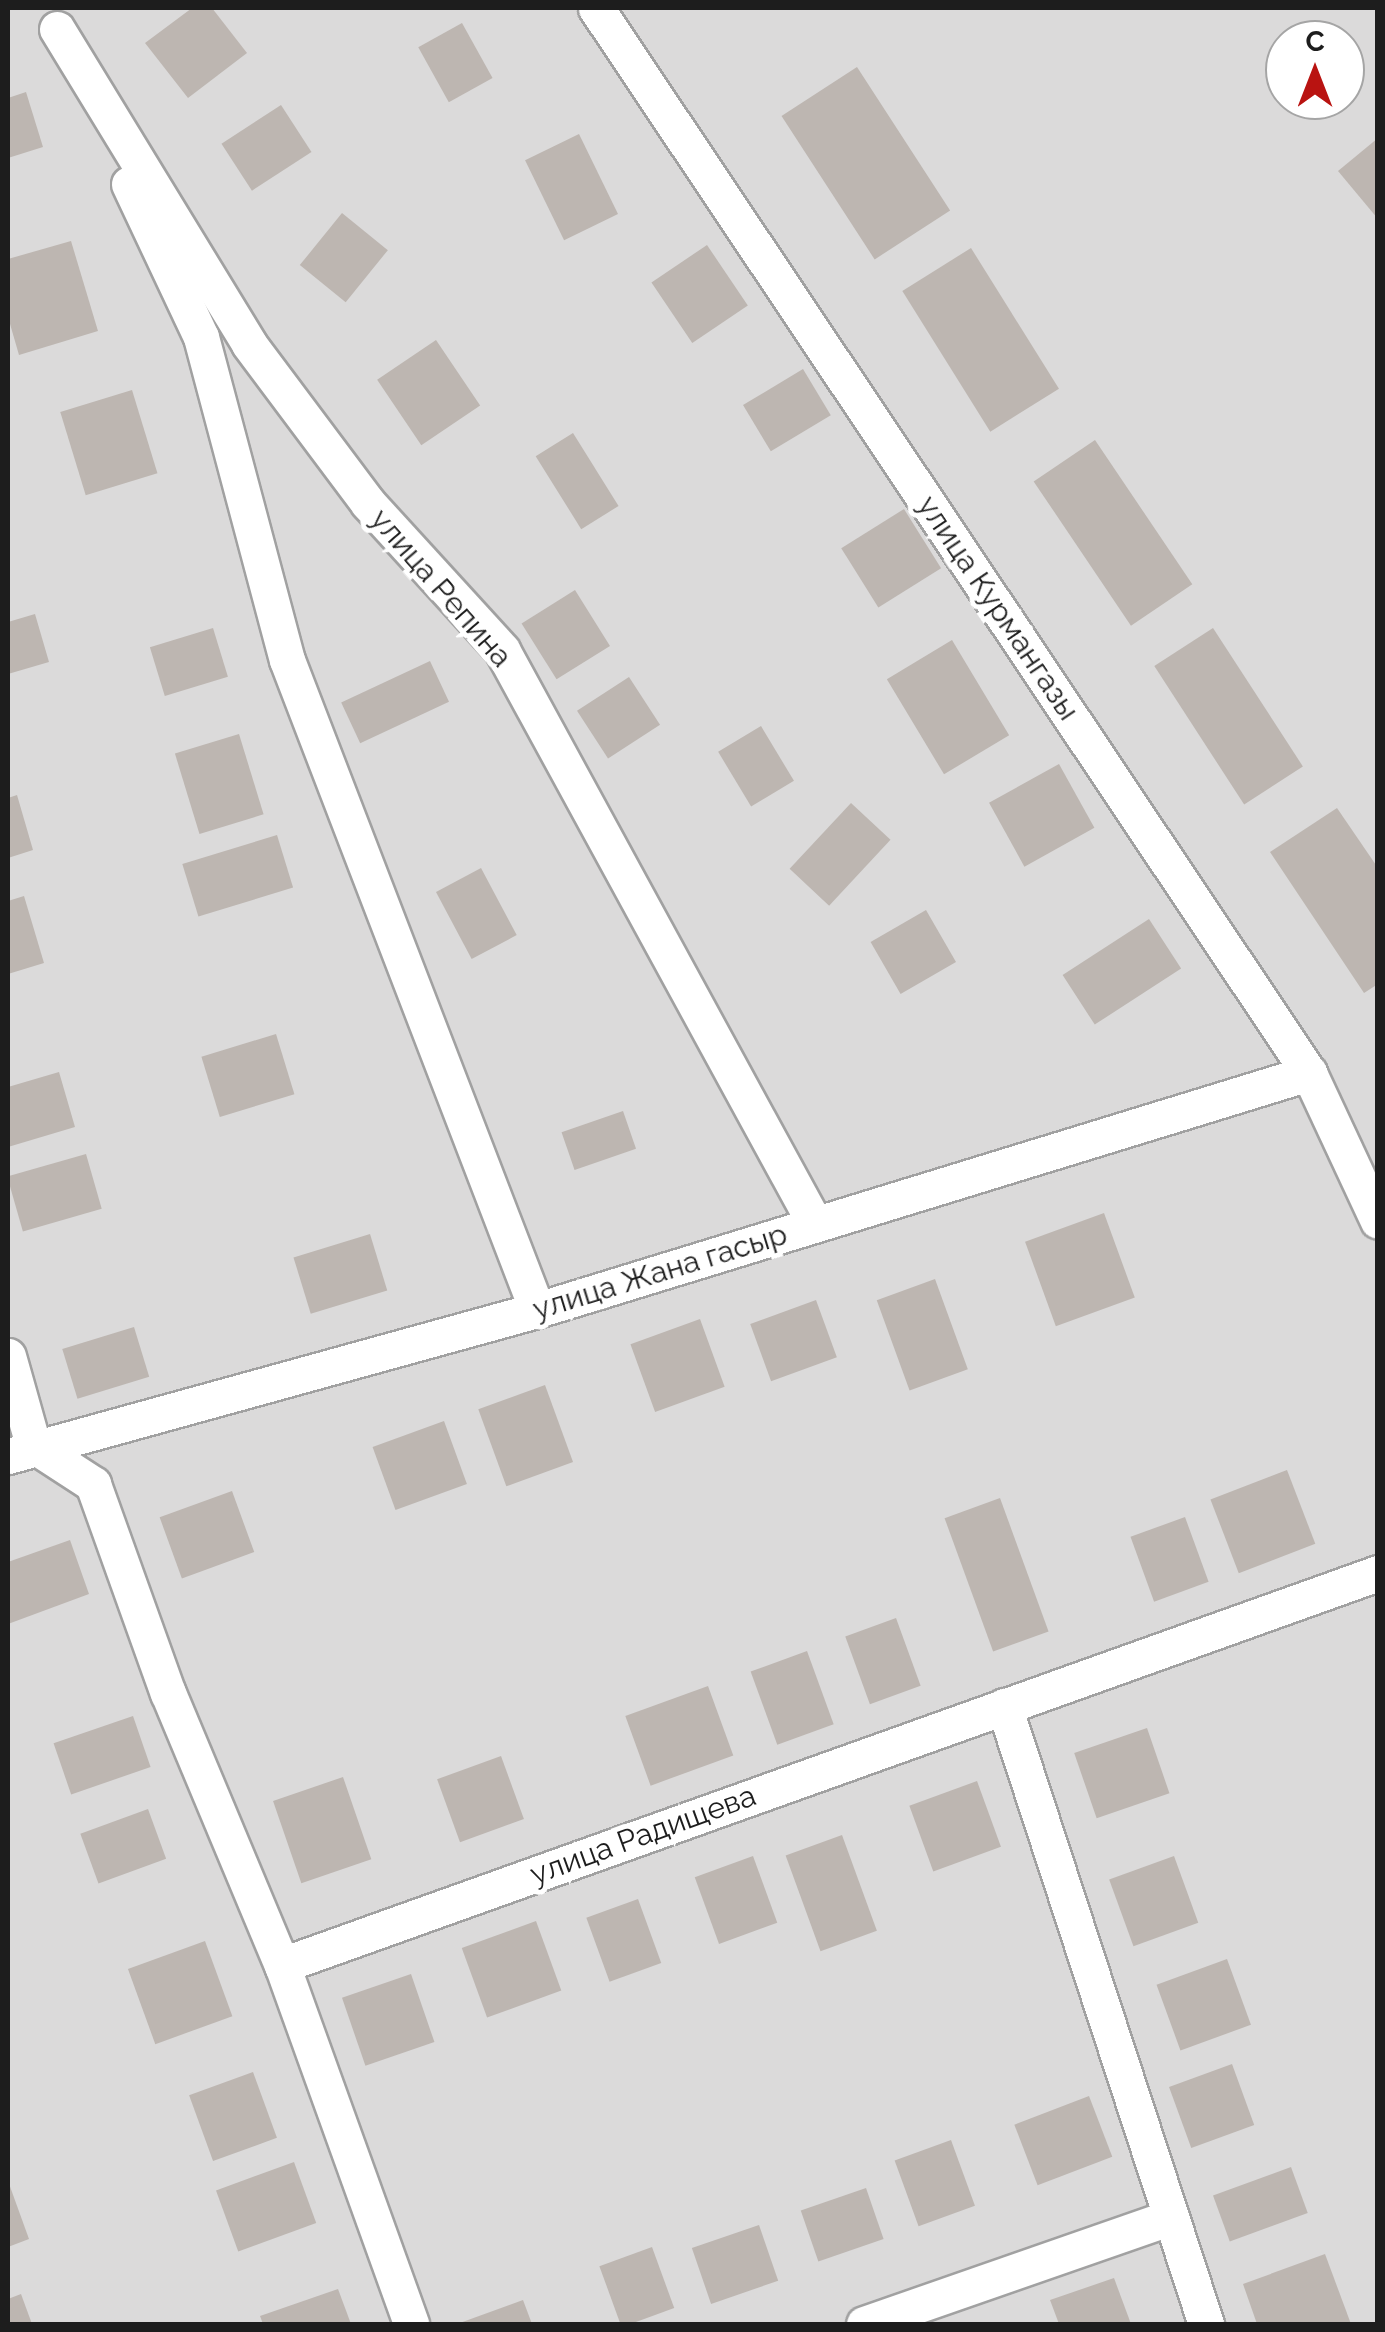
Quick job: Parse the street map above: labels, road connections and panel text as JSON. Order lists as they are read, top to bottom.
{
  "streets": {
    "street": [
      "улица Репина",
      "улица Курмангазы",
      "улица Жана гасыр",
      "улица Радищева"
    ]
  },
  "crossings": [
    ["улица Репина", "улица Жана гасыр"],
    ["улица Курмангазы", "улица Жана гасыр"]
  ],
  "north": "top"
}
